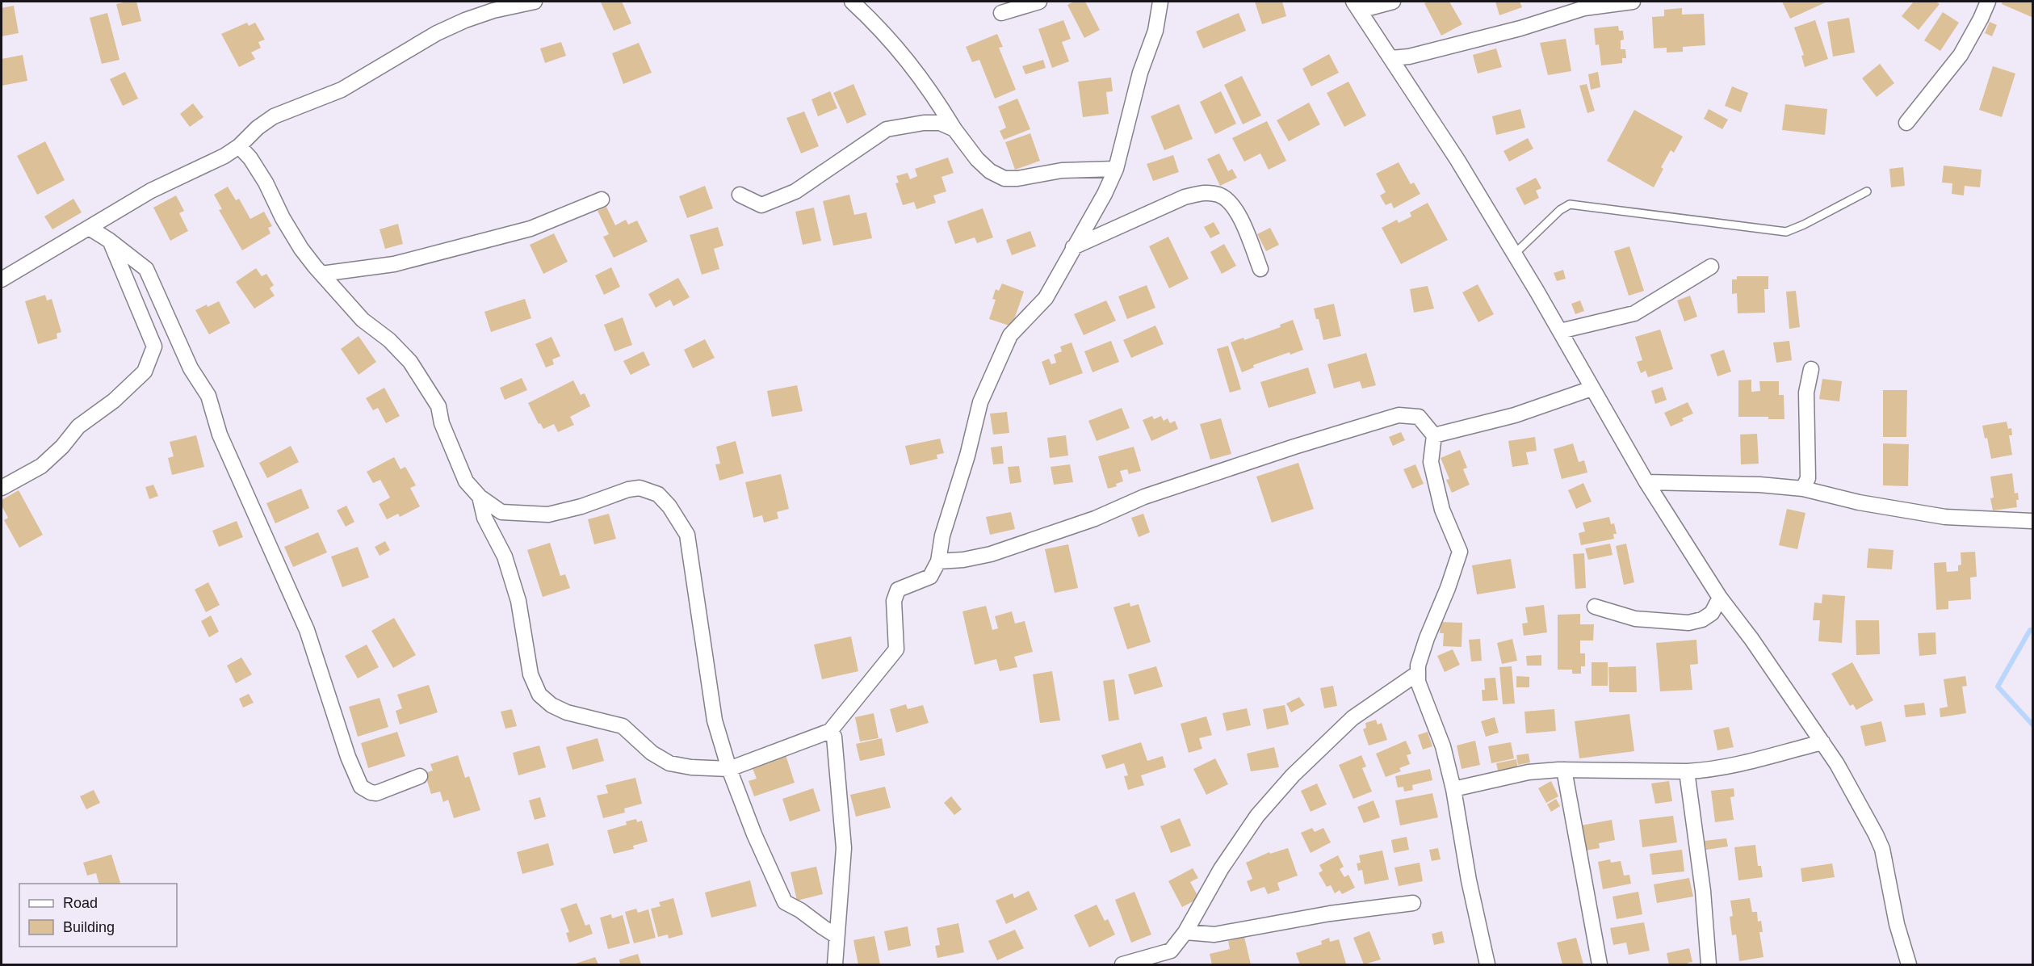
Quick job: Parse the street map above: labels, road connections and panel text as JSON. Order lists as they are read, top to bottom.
{
  "legend": ["Road", "Building"]
}
